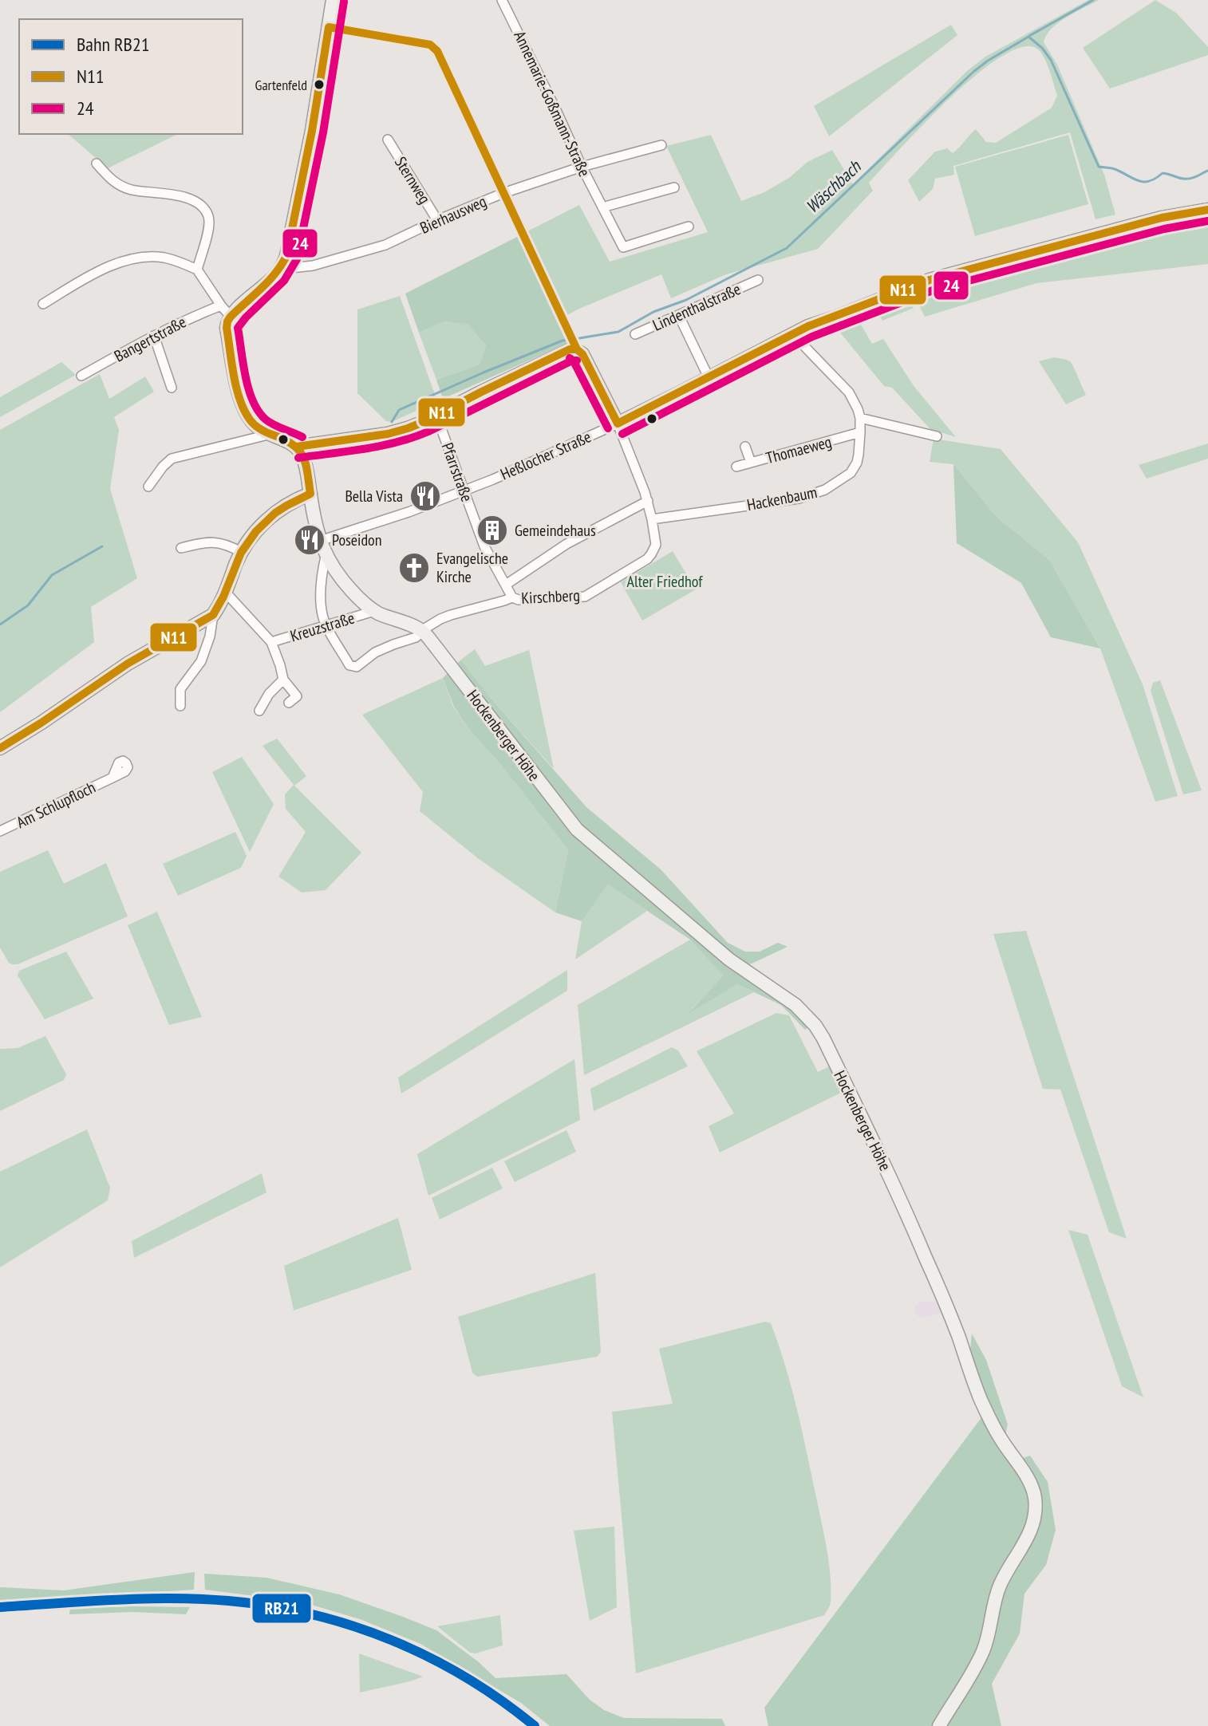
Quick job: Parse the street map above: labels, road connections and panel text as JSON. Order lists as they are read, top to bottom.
{
  "streets": {
    "street": [
      "Annemarie-Goßmann-Straße",
      "Sternweg",
      "Bierhausweg",
      "Lindenthalstraße",
      "Bangertstraße",
      "Thomaeweg",
      "Heßlocher Straße",
      "Pfarrstraße",
      "Hackenbaum",
      "Kirschberg",
      "Kreuzstraße",
      "Hockenberger Höhe",
      "Am Schlupfloch"
    ]
  },
  "crossings": [
    ["Annemarie-Goßmann-Straße", "Bierhausweg"],
    ["Sternweg", "Bierhausweg"],
    ["Thomaeweg", "Hackenbaum"],
    ["Heßlocher Straße", "Pfarrstraße"],
    ["Heßlocher Straße", "Hackenbaum"],
    ["Heßlocher Straße", "Kirschberg"],
    ["Pfarrstraße", "Kirschberg"],
    ["Hackenbaum", "Kirschberg"],
    ["Kirschberg", "Kreuzstraße"],
    ["Kirschberg", "Hockenberger Höhe"]
  ],
  "water": ["Wäschbach"],
  "parks": ["Alter Friedhof"],
  "places": {
    "other": ["Gartenfeld"],
    "restaurant": ["Bella Vista", "Poseidon"],
    "building": ["Gemeindehaus"],
    "church": ["Evangelische Kirche"]
  },
  "lines": ["transit line 24", "transit line N11", "rail line RB21"],
  "legend": ["Bahn RB21", "N11", "24"]
}
